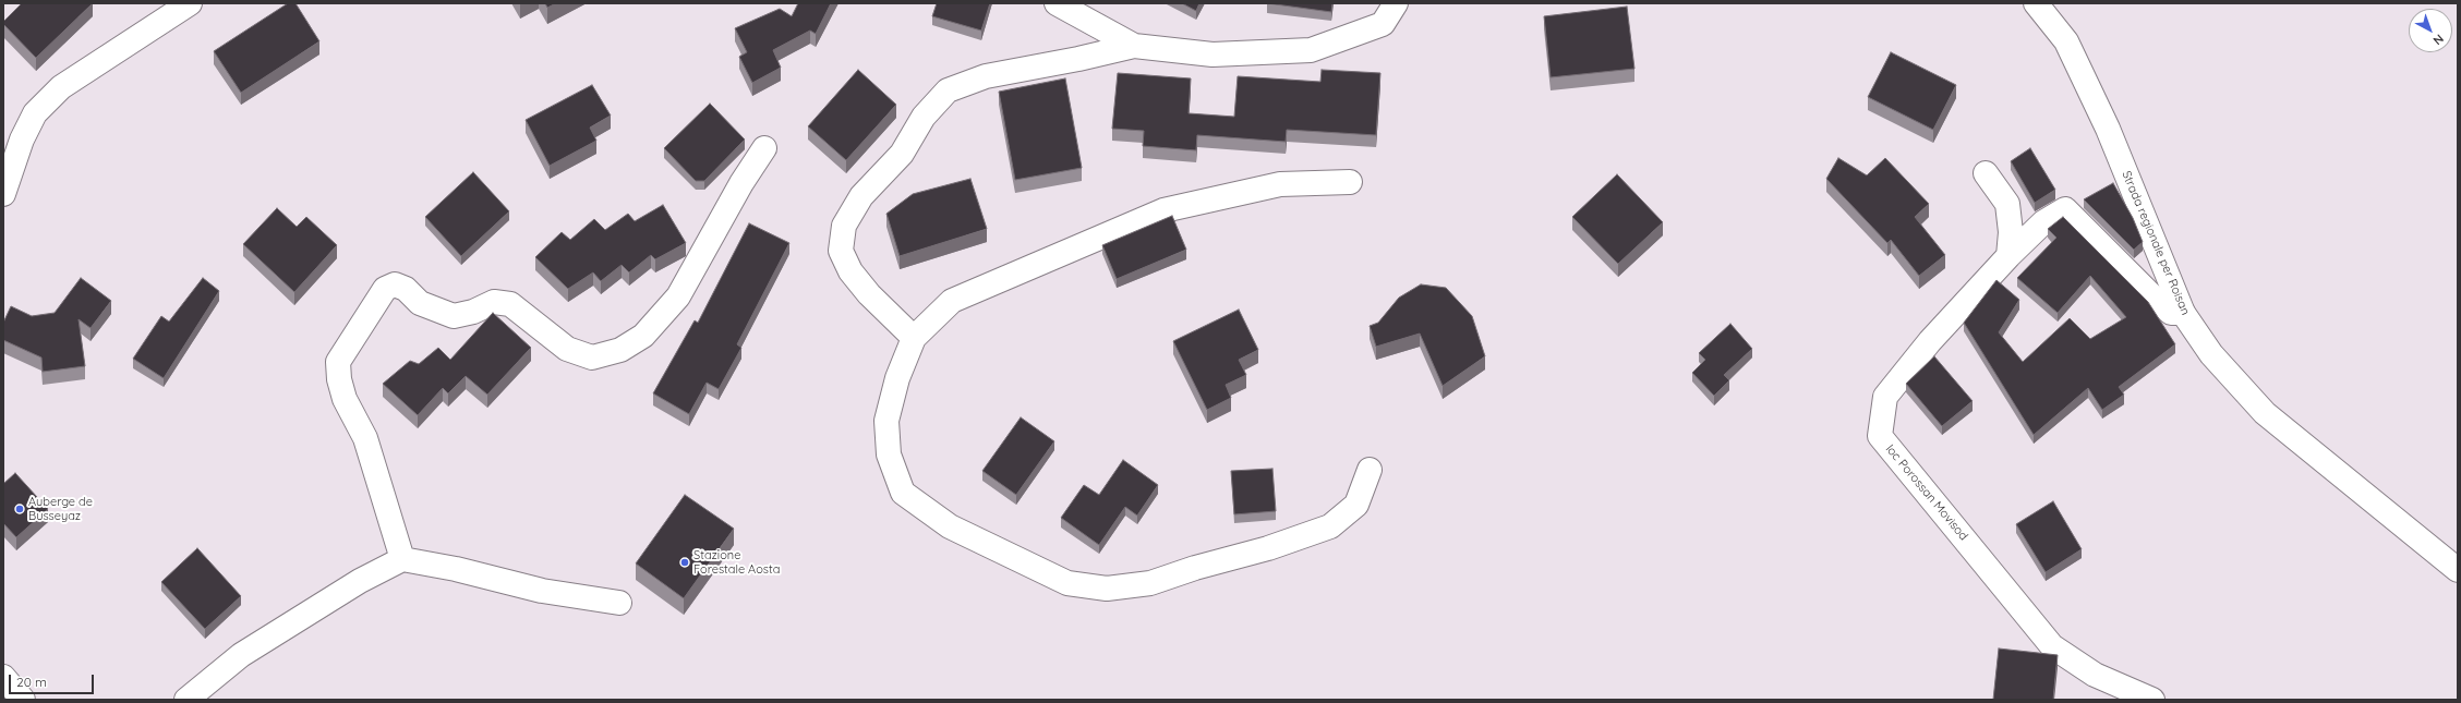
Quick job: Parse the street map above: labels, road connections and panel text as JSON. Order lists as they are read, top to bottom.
{
  "streets": {
    "street": ["Strada regionale per Roisan", "loc Porossan Movisod"]
  },
  "crossings": [
    ["Strada regionale per Roisan", "loc Porossan Movisod"]
  ],
  "places": ["Auberge de Busseyaz", "Stazione Forestale Aosta"],
  "scale_bar": "20 m",
  "north": "bottom right"
}
